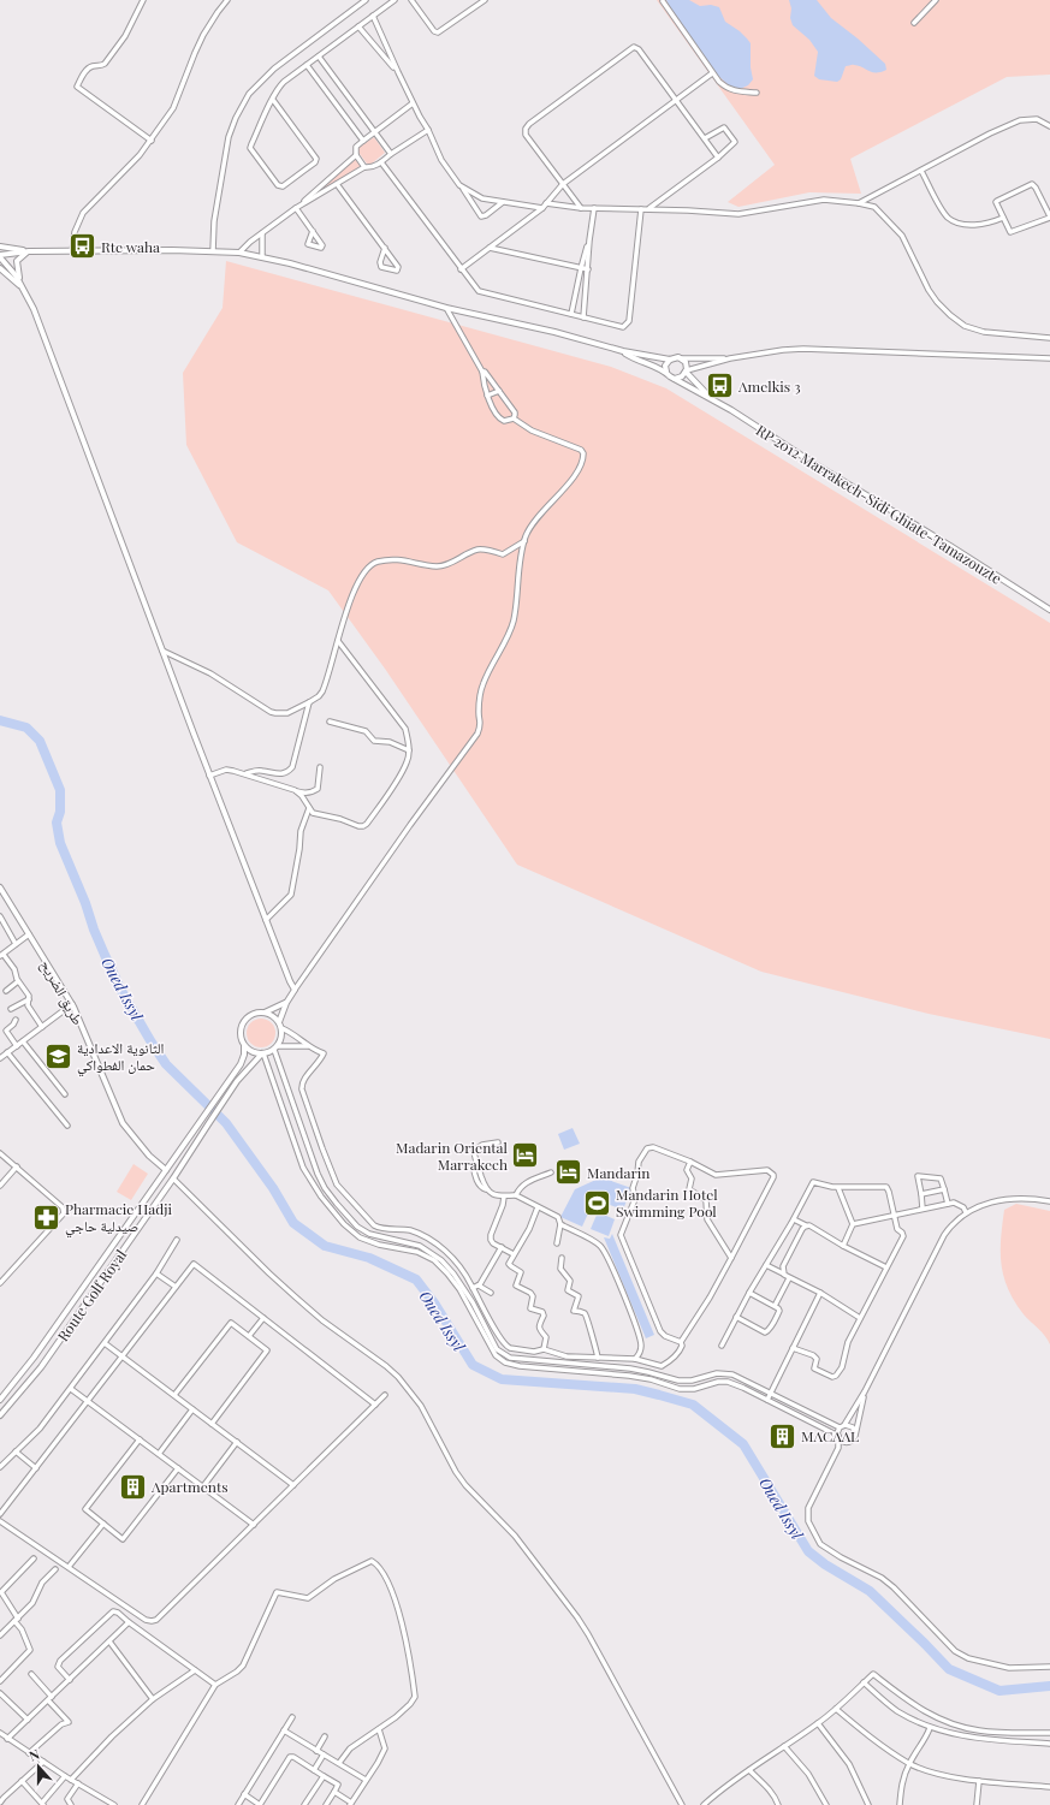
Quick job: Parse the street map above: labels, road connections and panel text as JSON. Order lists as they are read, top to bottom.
{
  "streets": {
    "street": ["RP 2012 Marrakech-Sidi Ghiate-Tamazouzte", "طريق الضريح", "Route Golf Royal"]
  },
  "crossings": [
    ["طريق الضريح", "Route Golf Royal"]
  ],
  "water": ["Oued Issyl"],
  "places": {
    "bus stop": ["Rte waha", "Amelkis 3"],
    "school or university": ["الثانوية الاعدادية حمان الفطواكي"],
    "hotel": ["Madarin Oriental Marrakech", "Mandarin"],
    "sports": ["Mandarin Hotel Swimming Pool"],
    "pharmacy": ["Pharmacie Hadji صيدلية حاجي"],
    "building": ["MACAAL", "Apartments"]
  },
  "north": "top"
}
